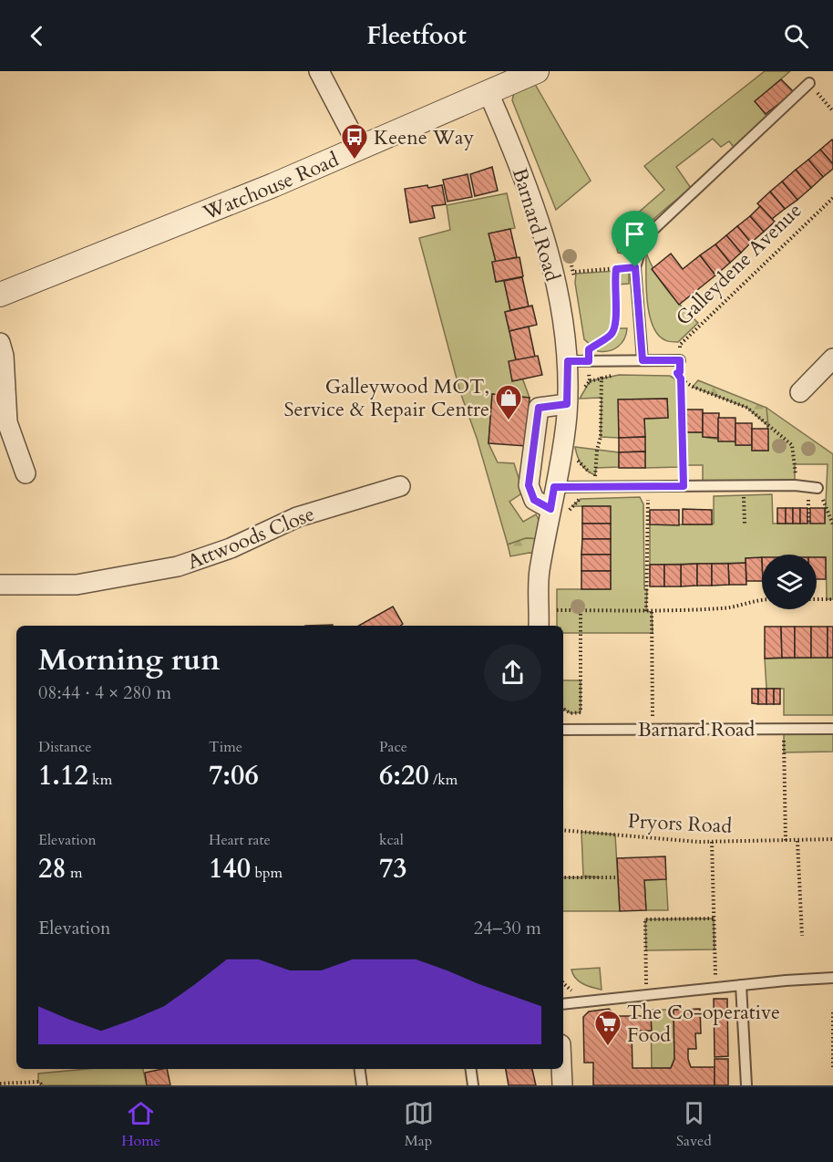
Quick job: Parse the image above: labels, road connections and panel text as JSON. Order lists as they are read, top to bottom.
{
  "streets": {
    "street": ["Watchouse Road", "Barnard Road", "Attwoods Close"],
    "path": ["Galleydene Avenue", "Pryors Road"]
  },
  "crossings": [
    ["Watchouse Road", "Barnard Road"]
  ],
  "places": {
    "bus stop": ["Keene Way"],
    "shop": ["Galleywood MOT, Service & Repair Centre"],
    "supermarket": ["The Co-operative Food"]
  },
  "page": {
    "header": "Fleetfoot",
    "heading": ["Morning run", "08:44 · 4 × 280 m"],
    "stats": [
      ["Distance", "1.12 km"],
      ["Time", "7:06"],
      ["Pace", "6:20 /km"],
      ["Elevation", "28 m"],
      ["Heart rate", "140 bpm"],
      ["kcal", "73"]
    ],
    "chart": ["Elevation", "24–30 m"],
    "tabs": ["Home", "Map", "Saved"]
  }
}
